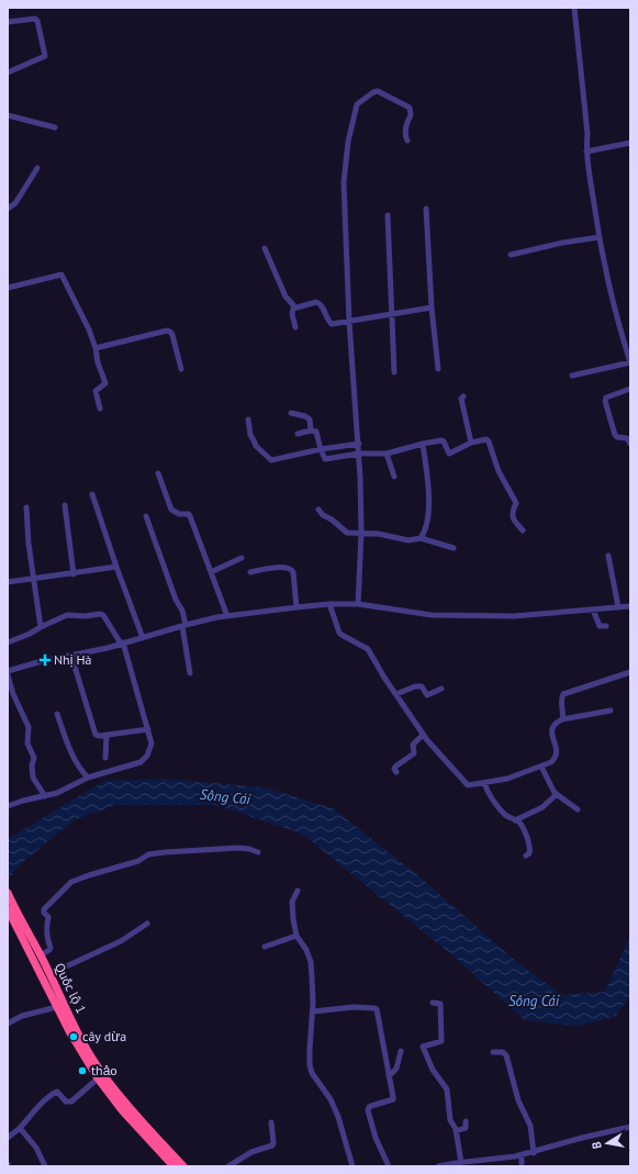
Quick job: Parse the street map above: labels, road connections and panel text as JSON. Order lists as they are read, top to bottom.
{
  "streets": {
    "highway": ["Quốc lộ 1"]
  },
  "water": ["Sông Cái"],
  "places": {
    "health": ["Nhị Hà"],
    "other": ["cây dừa", "thảo"]
  },
  "north": "left"
}
